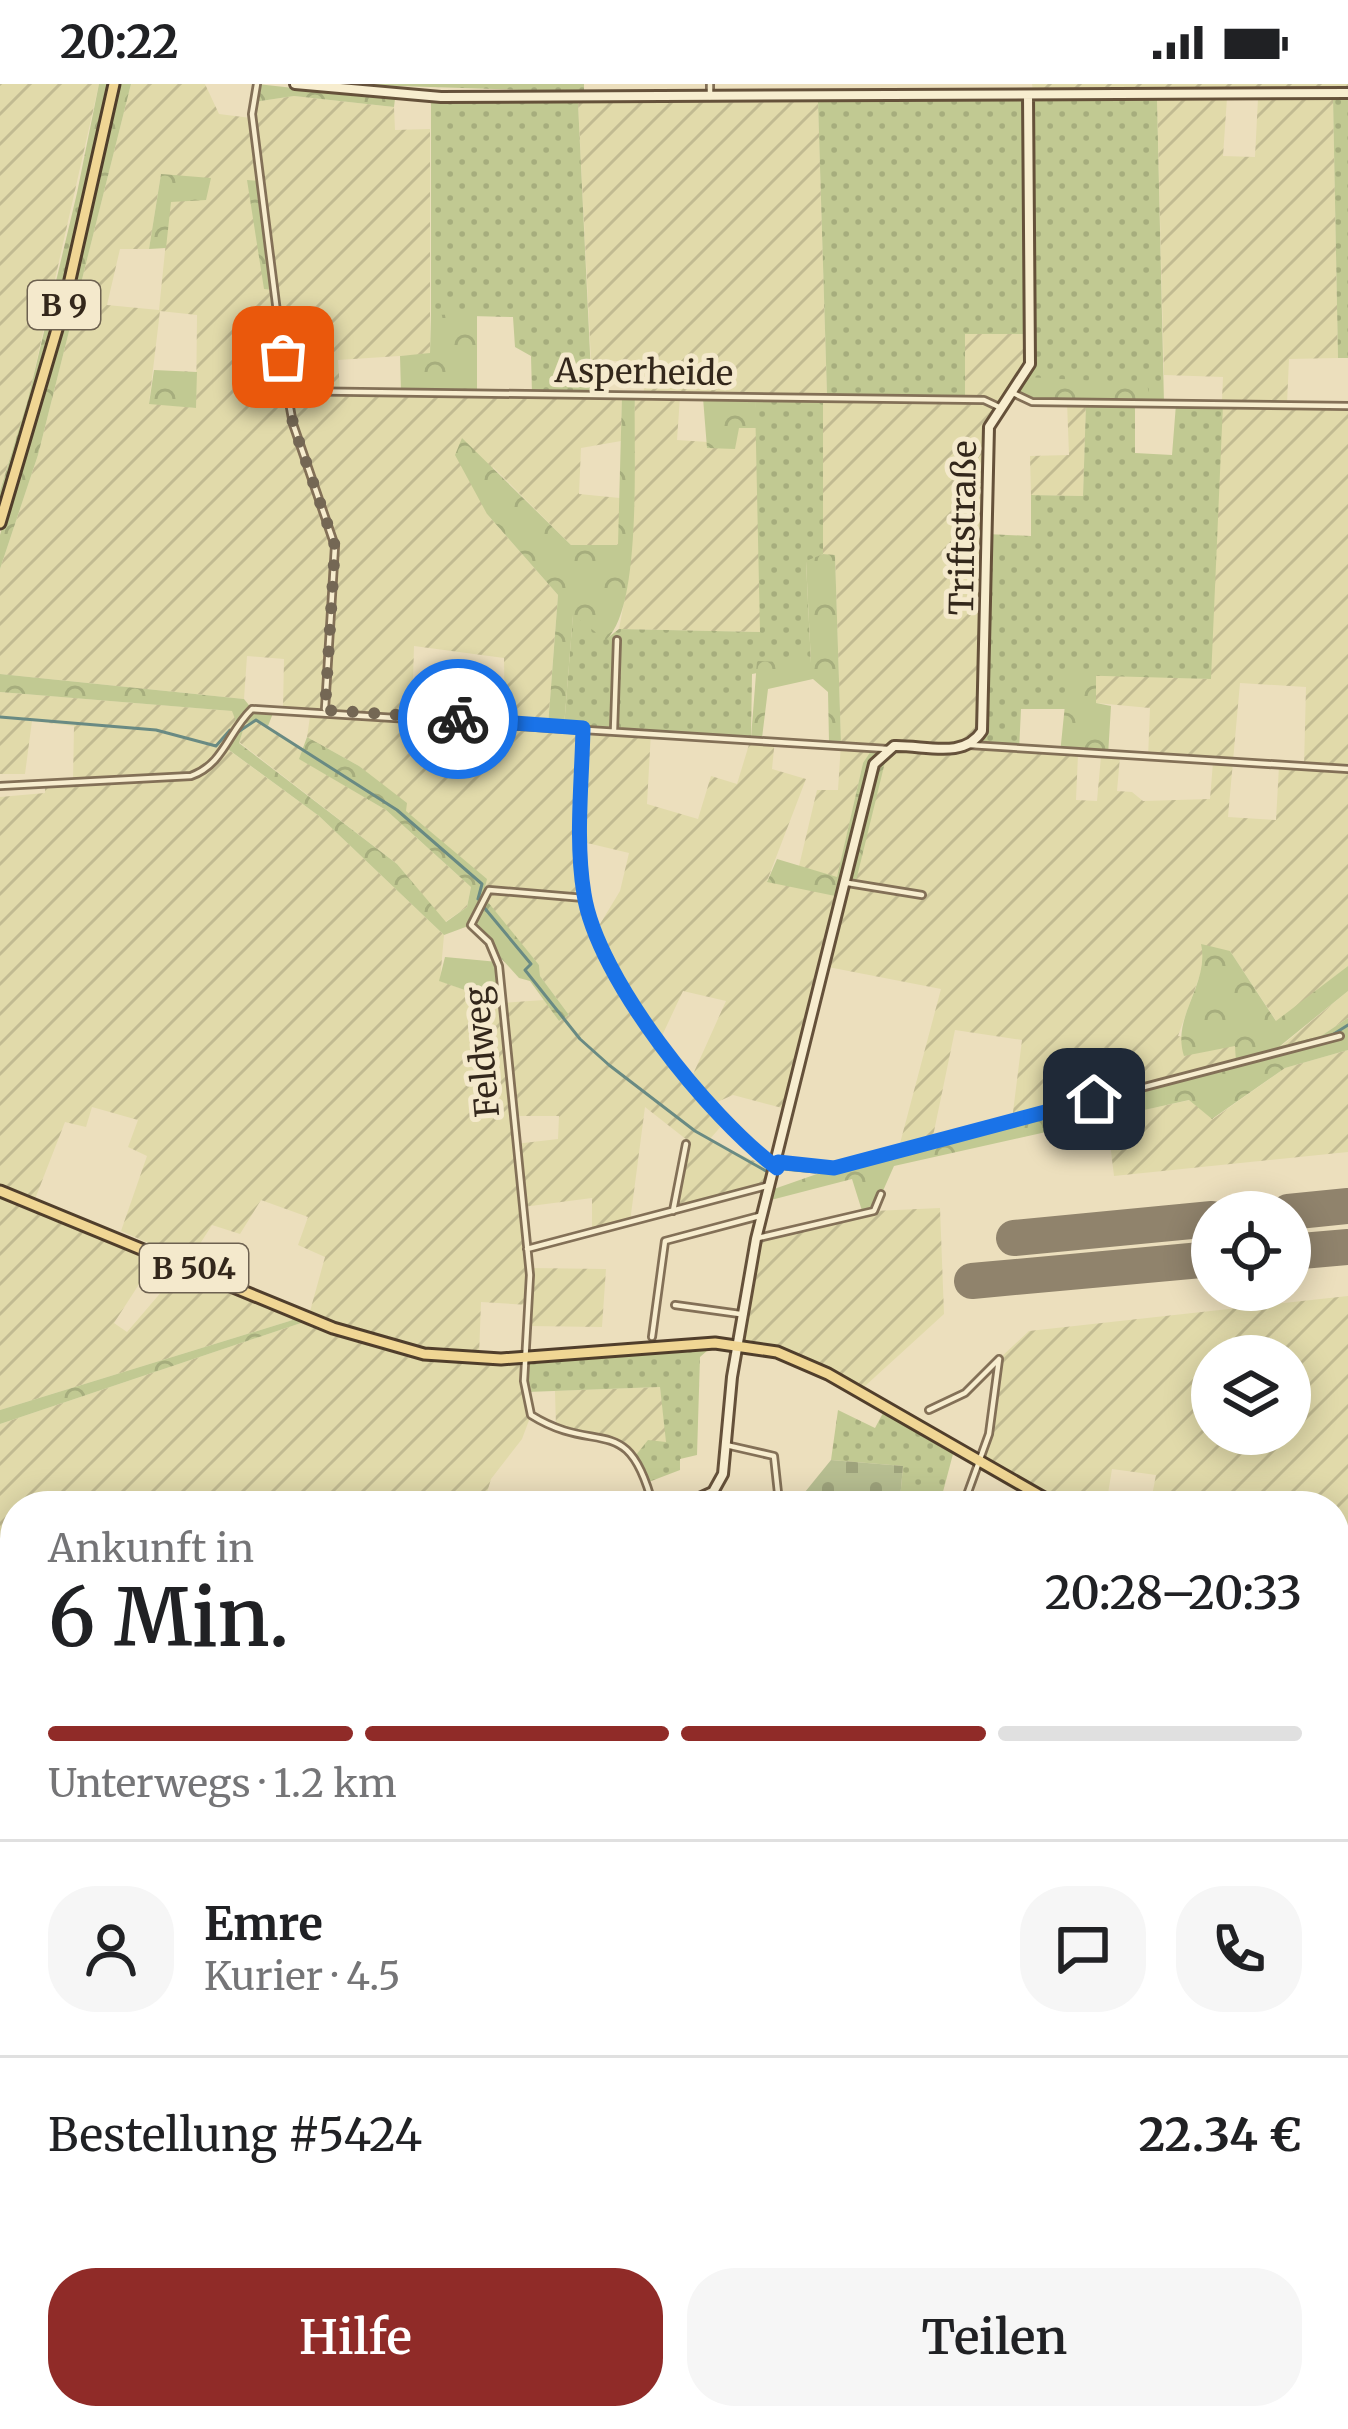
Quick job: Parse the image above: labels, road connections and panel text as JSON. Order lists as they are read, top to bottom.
{
  "streets": {
    "main road": ["B 9", "B 504"],
    "street": ["Asperheide", "Triftstraße", "Feldweg"]
  },
  "crossings": [
    ["Asperheide", "Triftstraße"],
    ["Feldweg", "B 504"]
  ],
  "page": {
    "status": "20:22",
    "heading": ["6 Min.", "Ankunft in", "20:28–20:33"],
    "panel": [
      "Emre",
      "Kurier · 4.5",
      "Bestellung #5424",
      "22.34 €"
    ],
    "bar": "Unterwegs · 1.2 km",
    "buttons": ["Hilfe", "Teilen"]
  }
}
